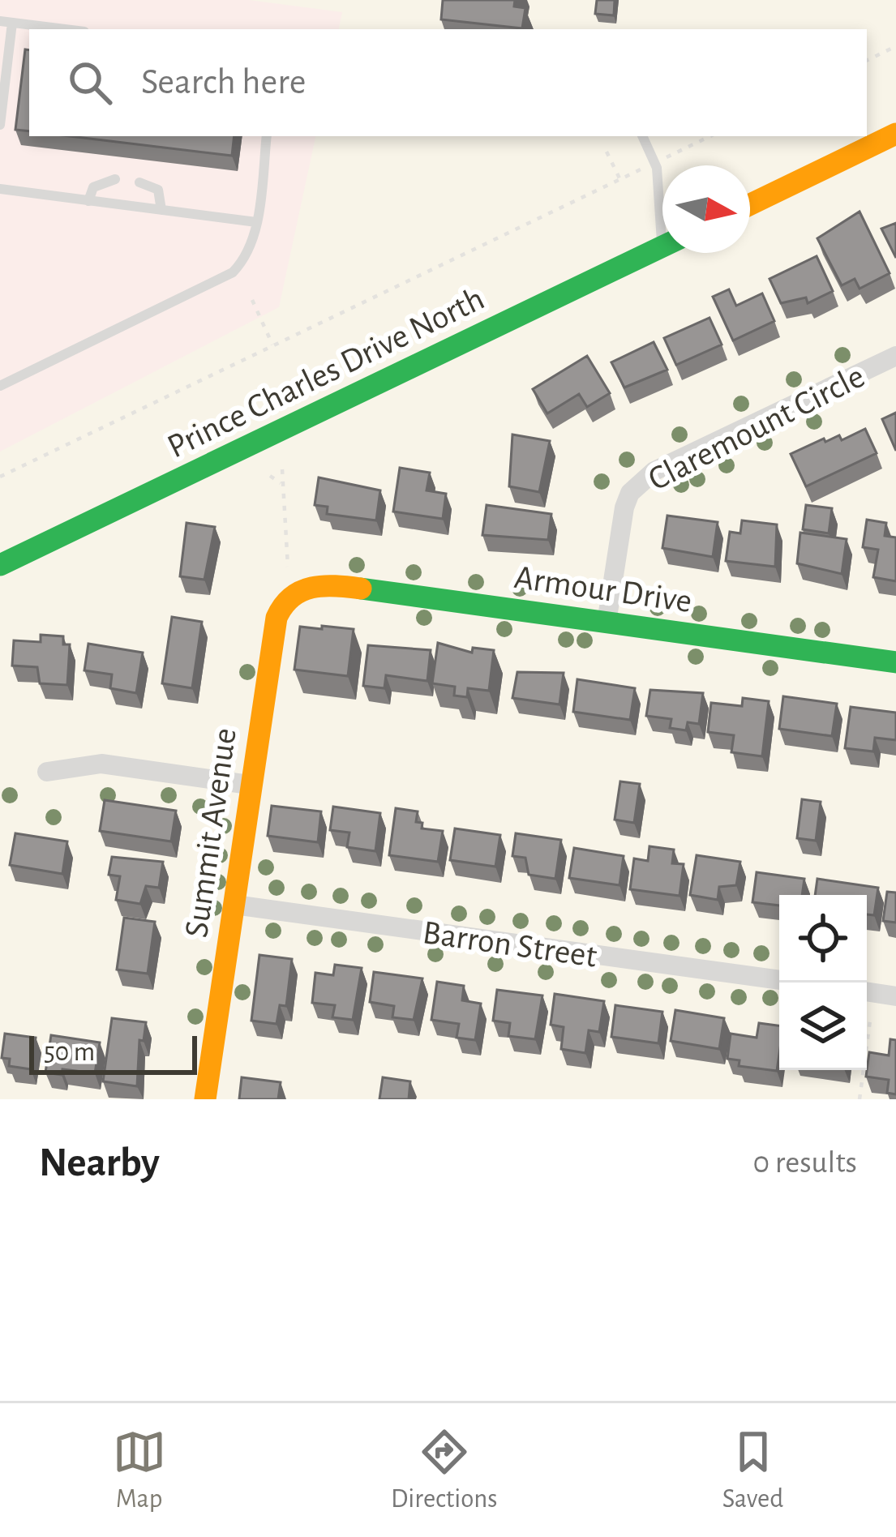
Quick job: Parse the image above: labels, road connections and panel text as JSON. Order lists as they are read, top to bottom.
{
  "streets": {
    "street": [
      "Prince Charles Drive North",
      "Claremount Circle",
      "Armour Drive",
      "Summit Avenue",
      "Barron Street"
    ]
  },
  "crossings": [
    ["Claremount Circle", "Armour Drive"],
    ["Armour Drive", "Summit Avenue"],
    ["Summit Avenue", "Barron Street"]
  ],
  "scale_bar": "50 m",
  "north": "right",
  "page": {
    "search": "Search here",
    "scale": "50 m",
    "heading": ["Nearby", "0 results"],
    "nav": ["Map", "Directions", "Saved"]
  }
}
